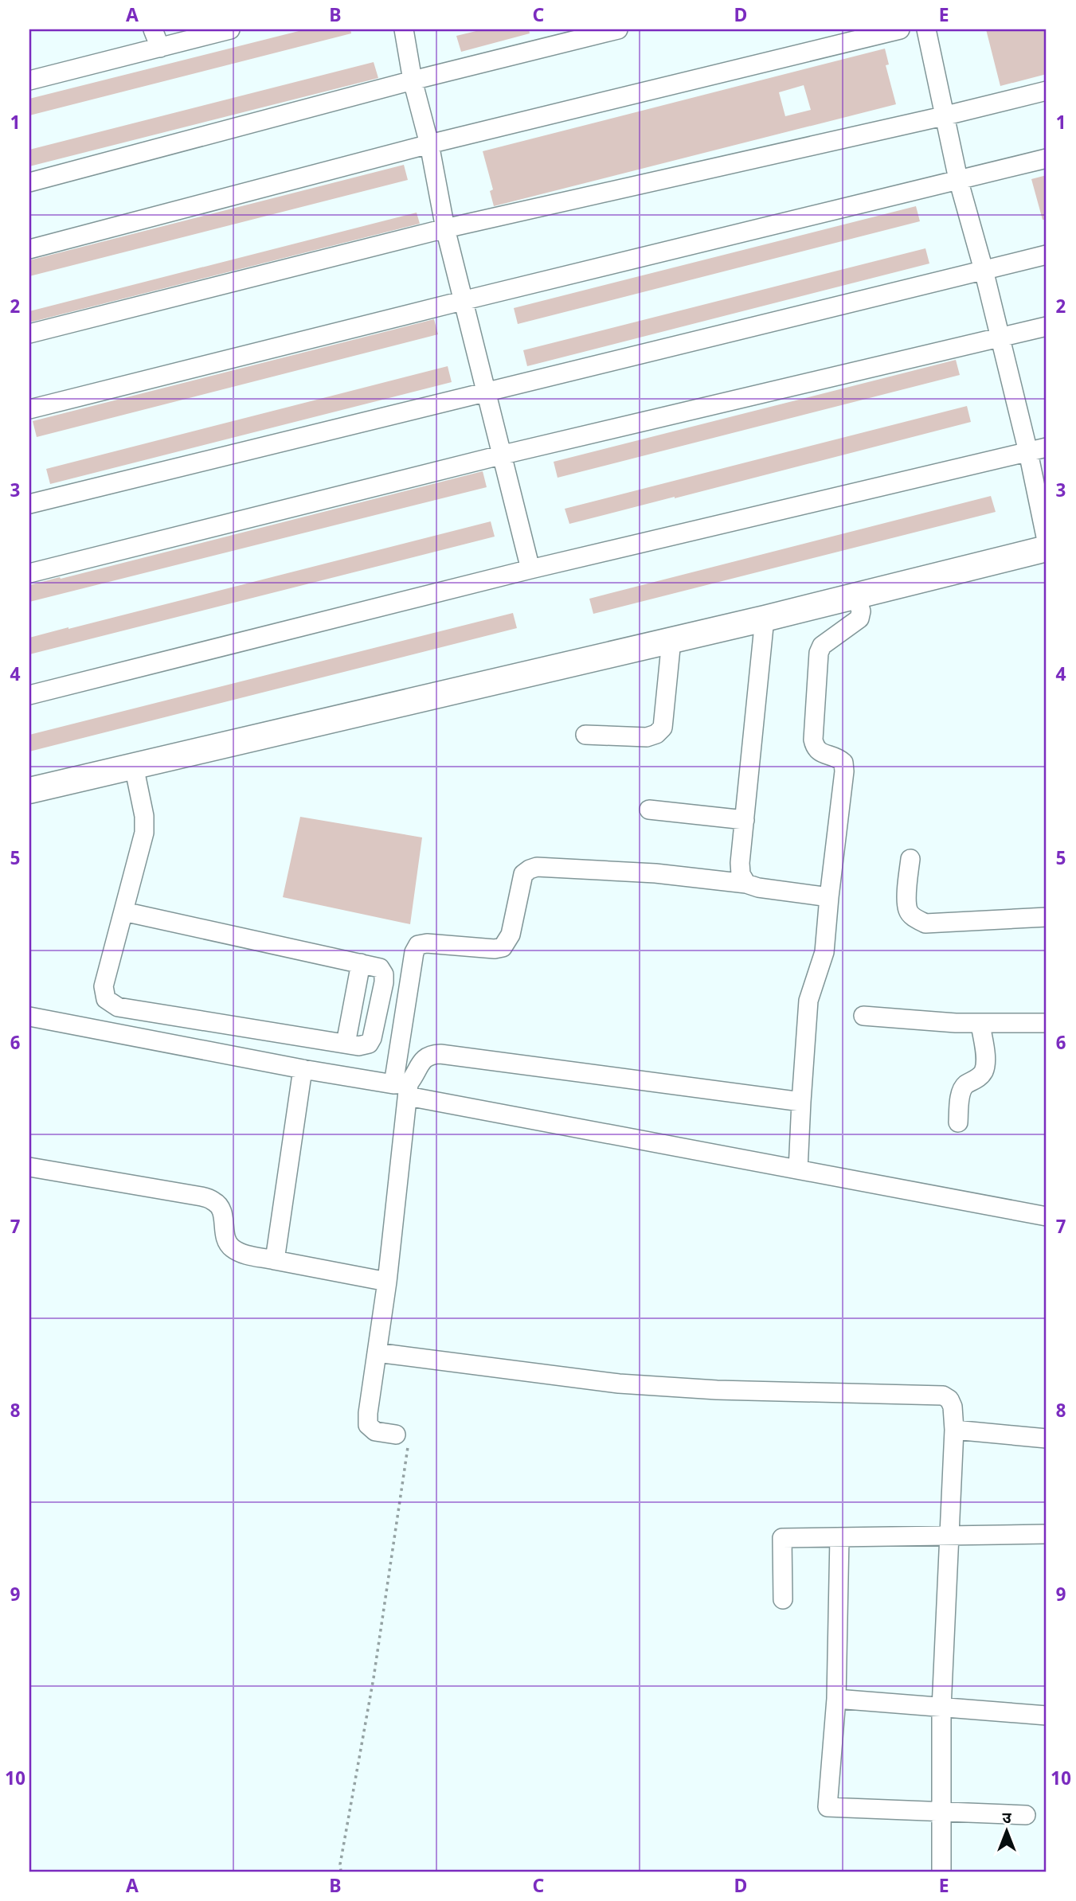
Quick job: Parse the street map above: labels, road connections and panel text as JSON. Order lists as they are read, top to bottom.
{
  "north": "top",
  "grid": {
    "columns": [
      "A",
      "B",
      "C",
      "D",
      "E"
    ],
    "rows": [
      "1",
      "2",
      "3",
      "4",
      "5",
      "6",
      "7",
      "8",
      "9",
      "10"
    ]
  }
}
